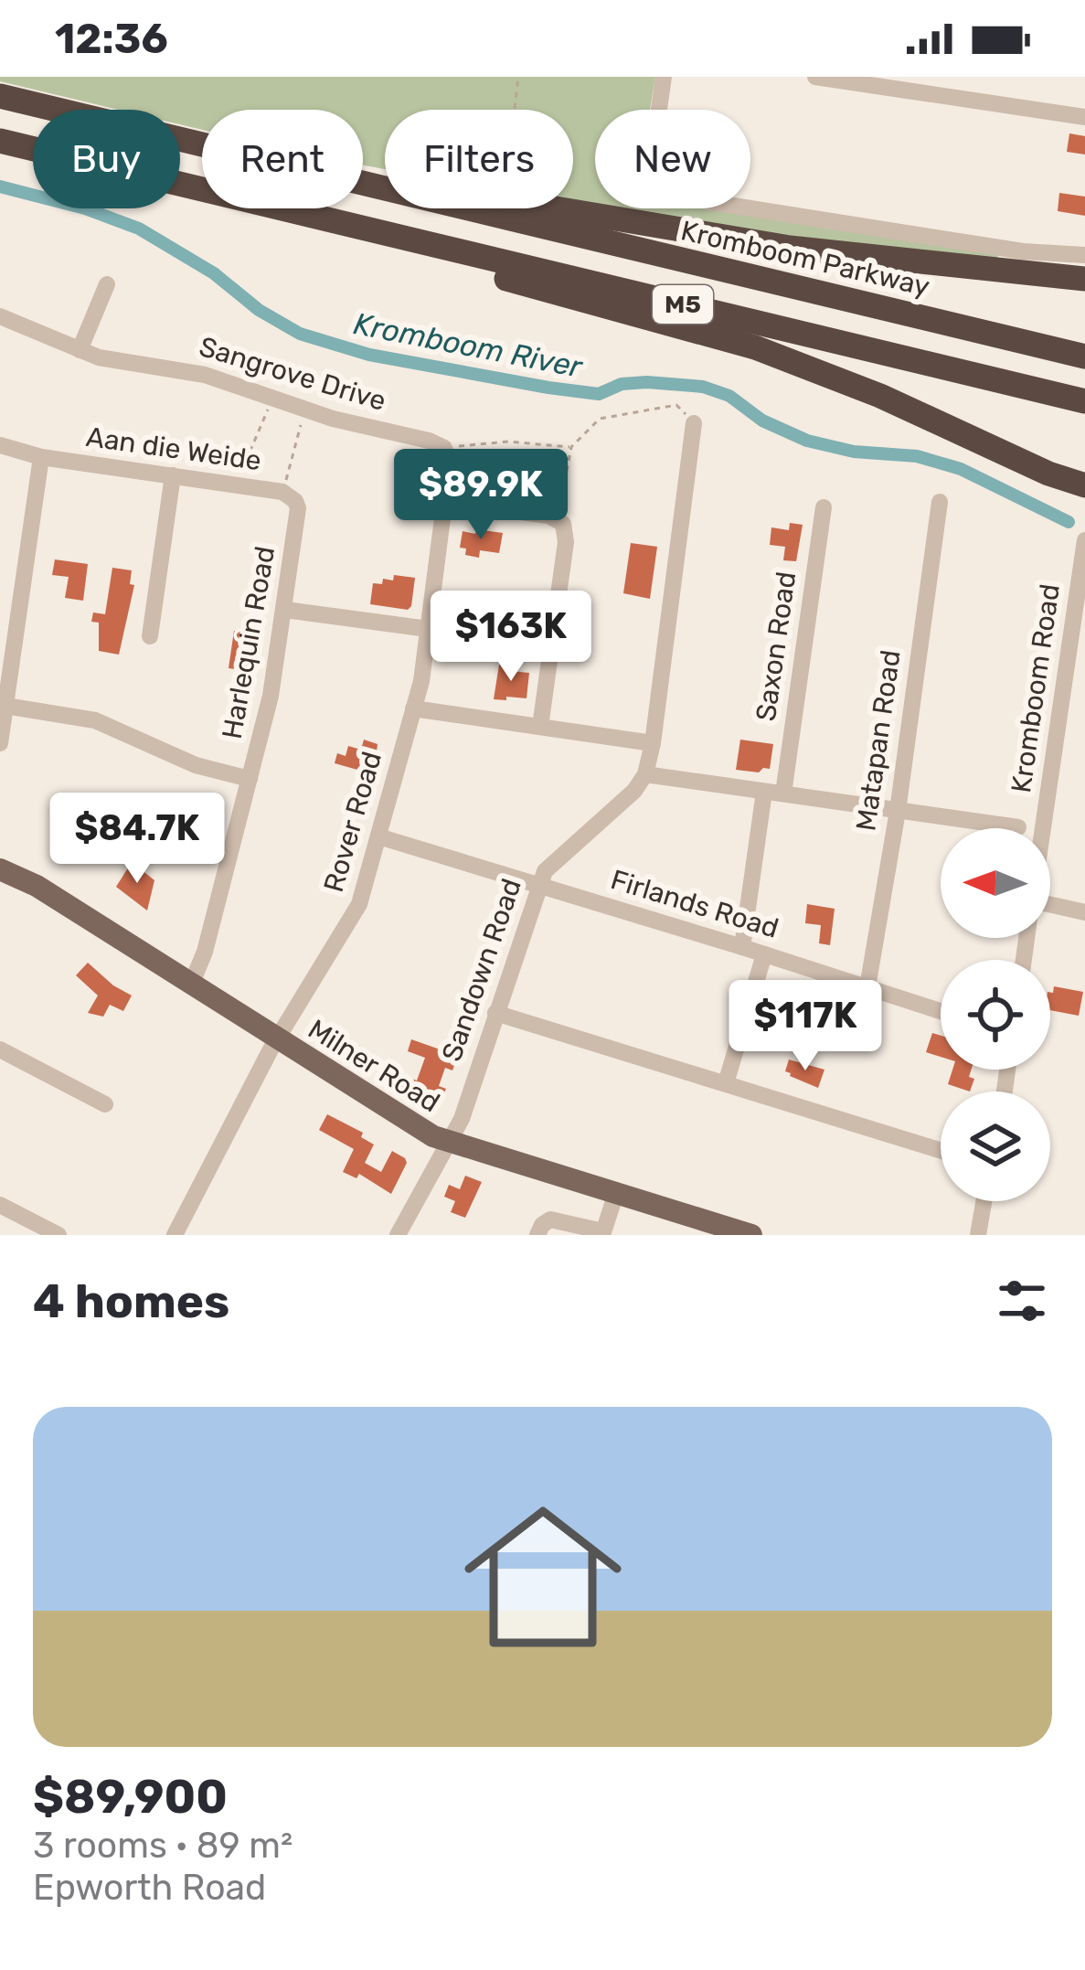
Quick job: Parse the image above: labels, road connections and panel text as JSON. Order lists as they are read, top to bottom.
{
  "streets": {
    "highway": ["Kromboom Parkway", "M5"],
    "main road": ["Milner Road"],
    "street": [
      "Sangrove Drive",
      "Aan die Weide",
      "Harlequin Road",
      "Saxon Road",
      "Kromboom Road",
      "Matapan Road",
      "Rover Road",
      "Firlands Road",
      "Sandown Road"
    ]
  },
  "crossings": [
    ["Sangrove Drive", "Rover Road"],
    ["Aan die Weide", "Harlequin Road"],
    ["Harlequin Road", "Milner Road"],
    ["Matapan Road", "Firlands Road"],
    ["Rover Road", "Firlands Road"],
    ["Rover Road", "Milner Road"],
    ["Firlands Road", "Sandown Road"],
    ["Sandown Road", "Milner Road"]
  ],
  "water": ["Kromboom River"],
  "north": "left",
  "page": {
    "status": "12:36",
    "chip": [
      "Buy",
      "Rent",
      "Filters",
      "New"
    ],
    "price": [
      "$89.9K",
      "$163K",
      "$84.7K",
      "$117K"
    ],
    "heading": "4 homes",
    "list": [
      {
        "name": "$89,900",
        "note": "3 rooms · 89 m² · Epworth Road"
      }
    ]
  }
}
